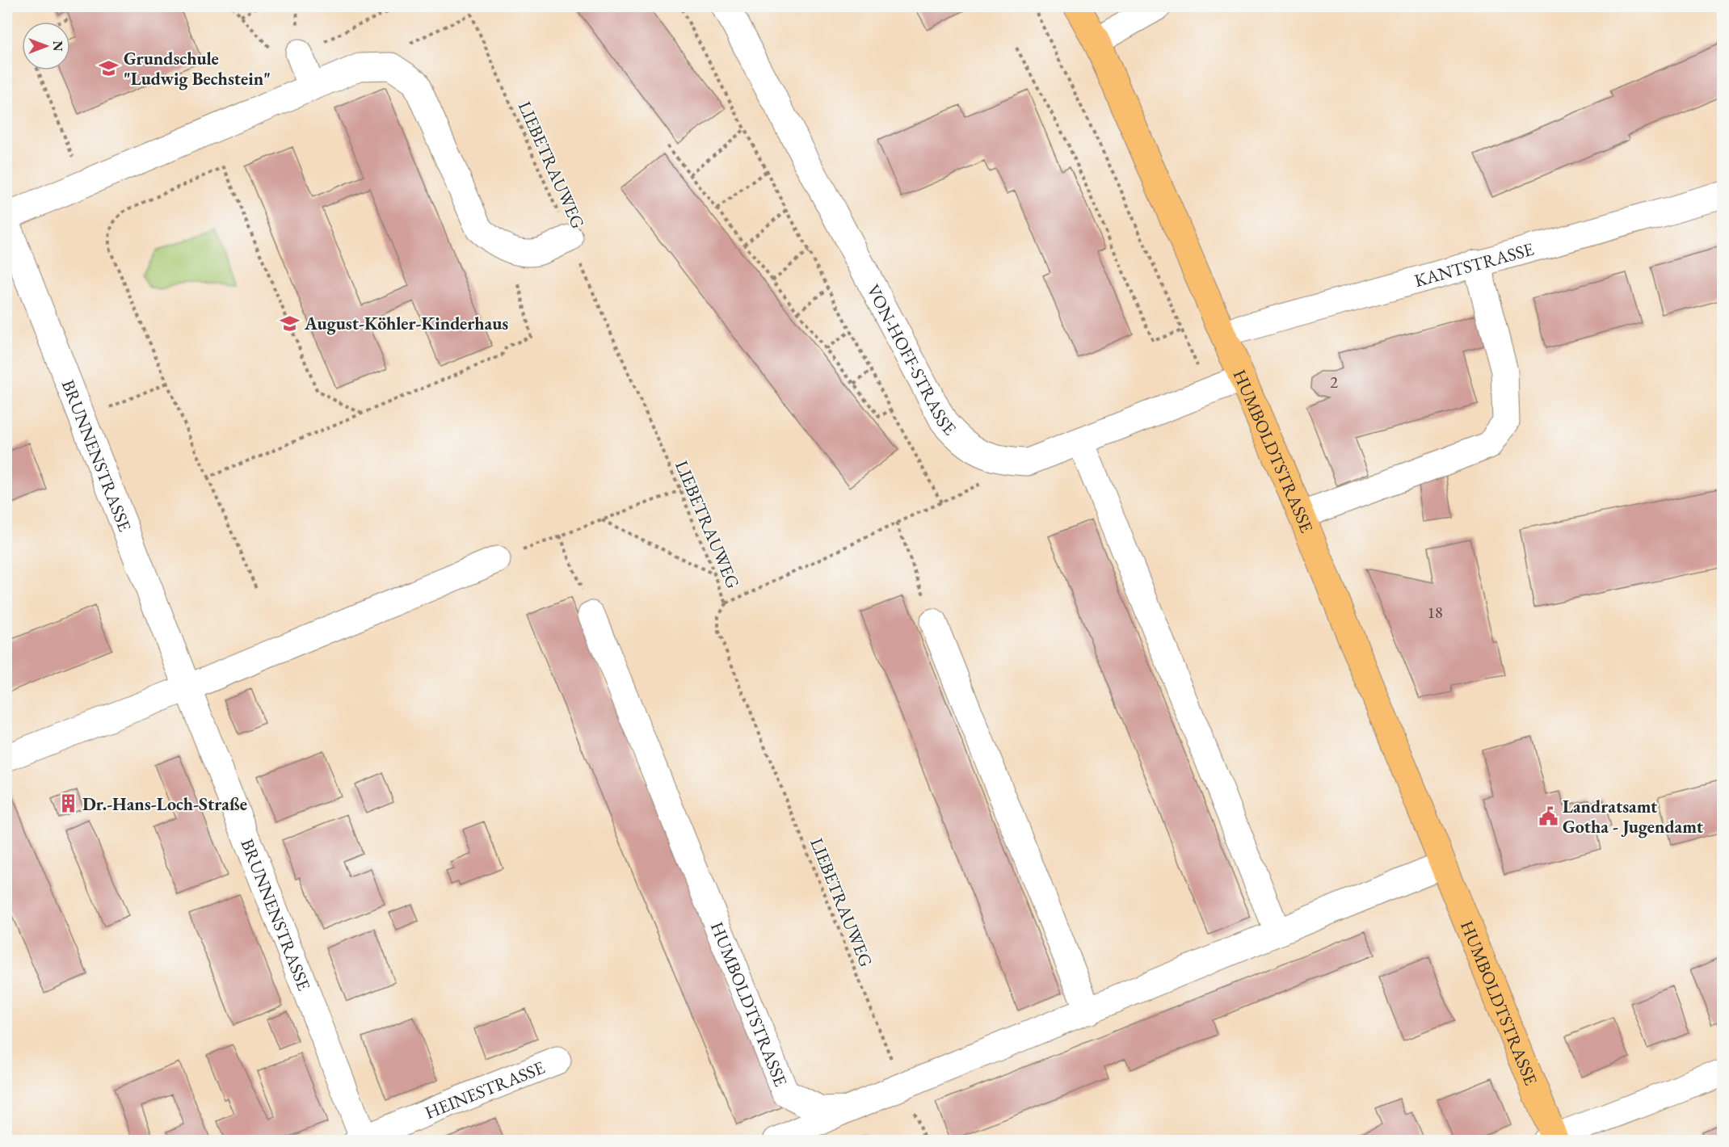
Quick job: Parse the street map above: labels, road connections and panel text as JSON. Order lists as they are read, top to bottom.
{
  "streets": {
    "main road": ["HUMBOLDTSTRASSE"],
    "street": [
      "KANTSTRASSE",
      "VON-HOFF-STRASSE",
      "BRUNNENSTRASSE",
      "HEINESTRASSE"
    ],
    "path": ["LIEBETRAUWEG"]
  },
  "crossings": [
    ["LIEBETRAUWEG", "HUMBOLDTSTRASSE"],
    ["KANTSTRASSE", "HUMBOLDTSTRASSE"],
    ["VON-HOFF-STRASSE", "HUMBOLDTSTRASSE"],
    ["BRUNNENSTRASSE", "HEINESTRASSE"]
  ],
  "places": {
    "school or university": ["Grundschule \"Ludwig Bechstein\"", "August-Köhler-Kinderhaus"],
    "building": ["Dr.-Hans-Loch-Straße"],
    "public building": ["Landratsamt Gotha - Jugendamt"]
  },
  "house_numbers": ["2", "18"],
  "north": "right"
}
